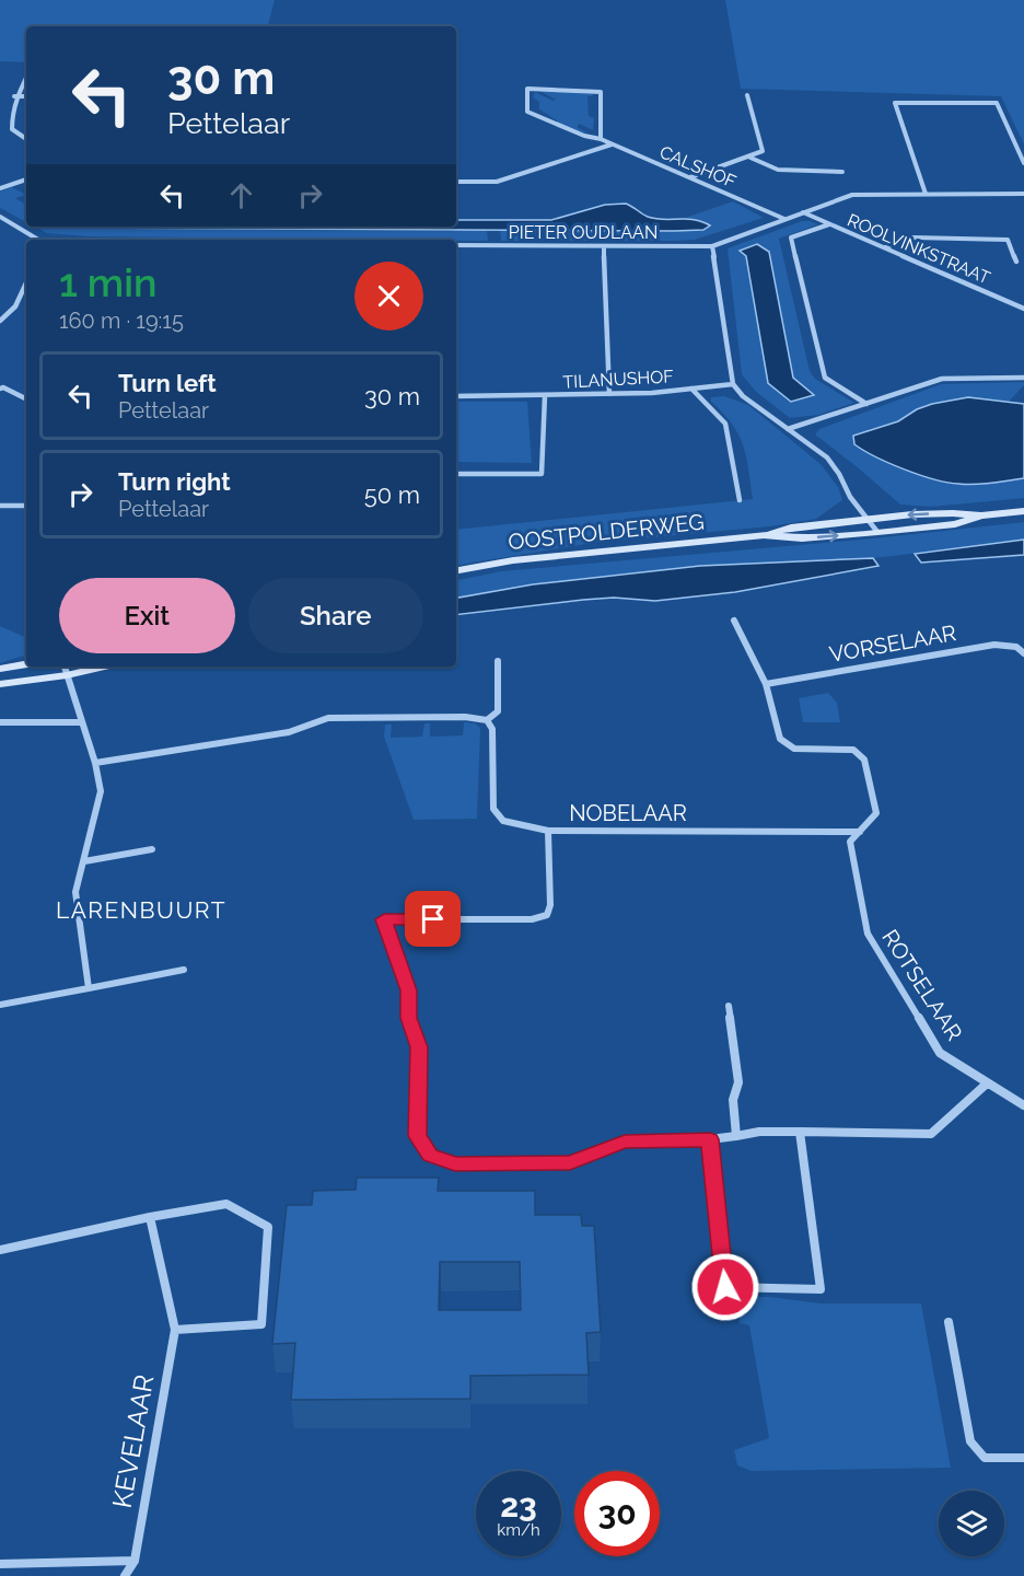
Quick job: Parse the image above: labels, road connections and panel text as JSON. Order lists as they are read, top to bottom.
{
  "streets": {
    "street": [
      "CALSHOF",
      "PIETER OUDLAAN",
      "ROOLVINKSTRAAT",
      "TILANUSHOF",
      "OOSTPOLDERWEG",
      "VORSELAAR",
      "NOBELAAR",
      "ROTSELAAR",
      "KEVELAAR"
    ]
  },
  "crossings": [
    ["VORSELAAR", "ROTSELAAR"],
    ["NOBELAAR", "ROTSELAAR"]
  ],
  "districts": ["LARENBUURT"],
  "page": {
    "turn": ["30 m", "Pettelaar"],
    "heading": ["1 min", "160 m · 19:15"],
    "list": [
      {
        "name": "Turn left",
        "note": "Pettelaar",
        "value": "30 m"
      },
      {
        "name": "Turn right",
        "note": "Pettelaar",
        "value": "50 m"
      }
    ],
    "buttons": ["Exit", "Share"],
    "speed": "23 km/h",
    "limit": "30"
  }
}
